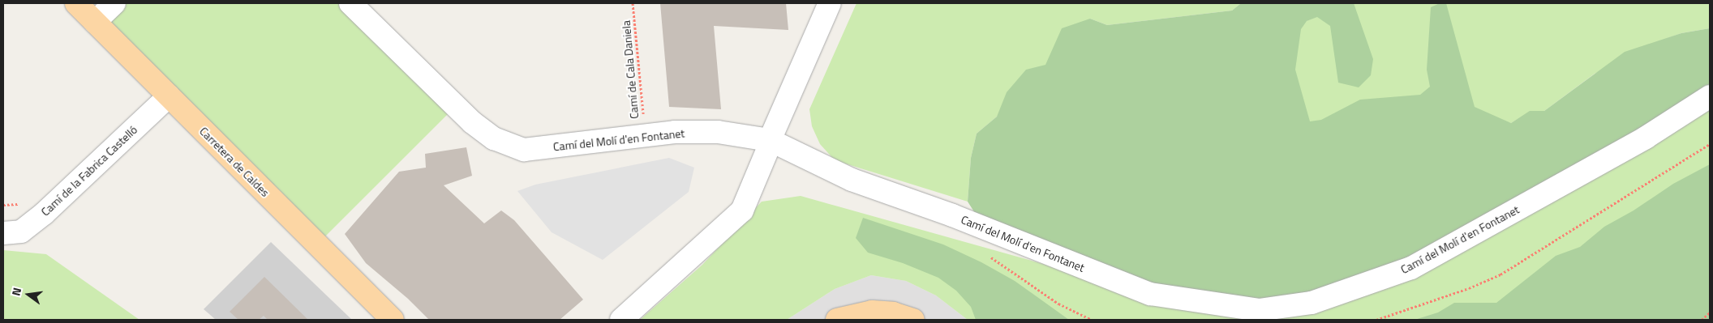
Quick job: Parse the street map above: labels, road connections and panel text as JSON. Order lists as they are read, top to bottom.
{
  "streets": {
    "main road": ["Carretera de Caldes"],
    "street": ["Camí del Molí d'en Fontanet", "Camí de la Fabrica Castelló"],
    "path": ["Camí de Cala Daniela"]
  },
  "crossings": [
    ["Camí de Cala Daniela", "Camí del Molí d'en Fontanet"],
    ["Carretera de Caldes", "Camí de la Fabrica Castelló"]
  ],
  "north": "left"
}
